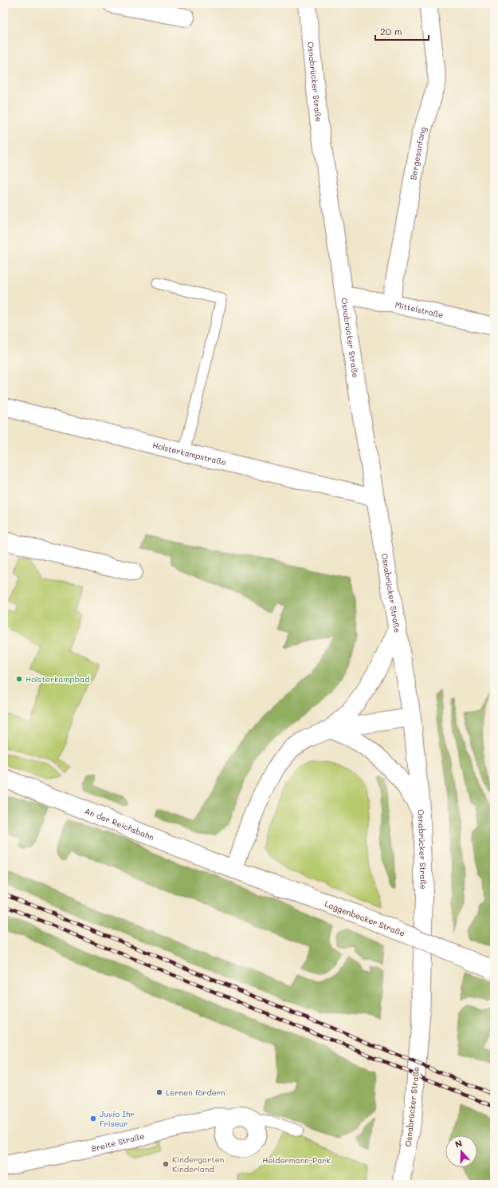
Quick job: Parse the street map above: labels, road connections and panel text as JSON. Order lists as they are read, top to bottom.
{
  "streets": {
    "street": [
      "Osnabrücker Straße",
      "Bergesanfang",
      "Mittelstraße",
      "Holsterkampstraße",
      "An der Reichsbahn",
      "Laggenbecker Straße",
      "Breite Straße"
    ]
  },
  "crossings": [
    ["Osnabrücker Straße", "Mittelstraße"],
    ["Osnabrücker Straße", "Holsterkampstraße"],
    ["Bergesanfang", "Mittelstraße"],
    ["An der Reichsbahn", "Laggenbecker Straße"]
  ],
  "parks": ["Heldermann-Park"],
  "places": [
    "Holsterkampbad",
    "Lernen fördern",
    "Juvio Ihr Friseur",
    "Kindergarten Kinderland"
  ],
  "scale_bar": "20 m",
  "north": "top"
}
